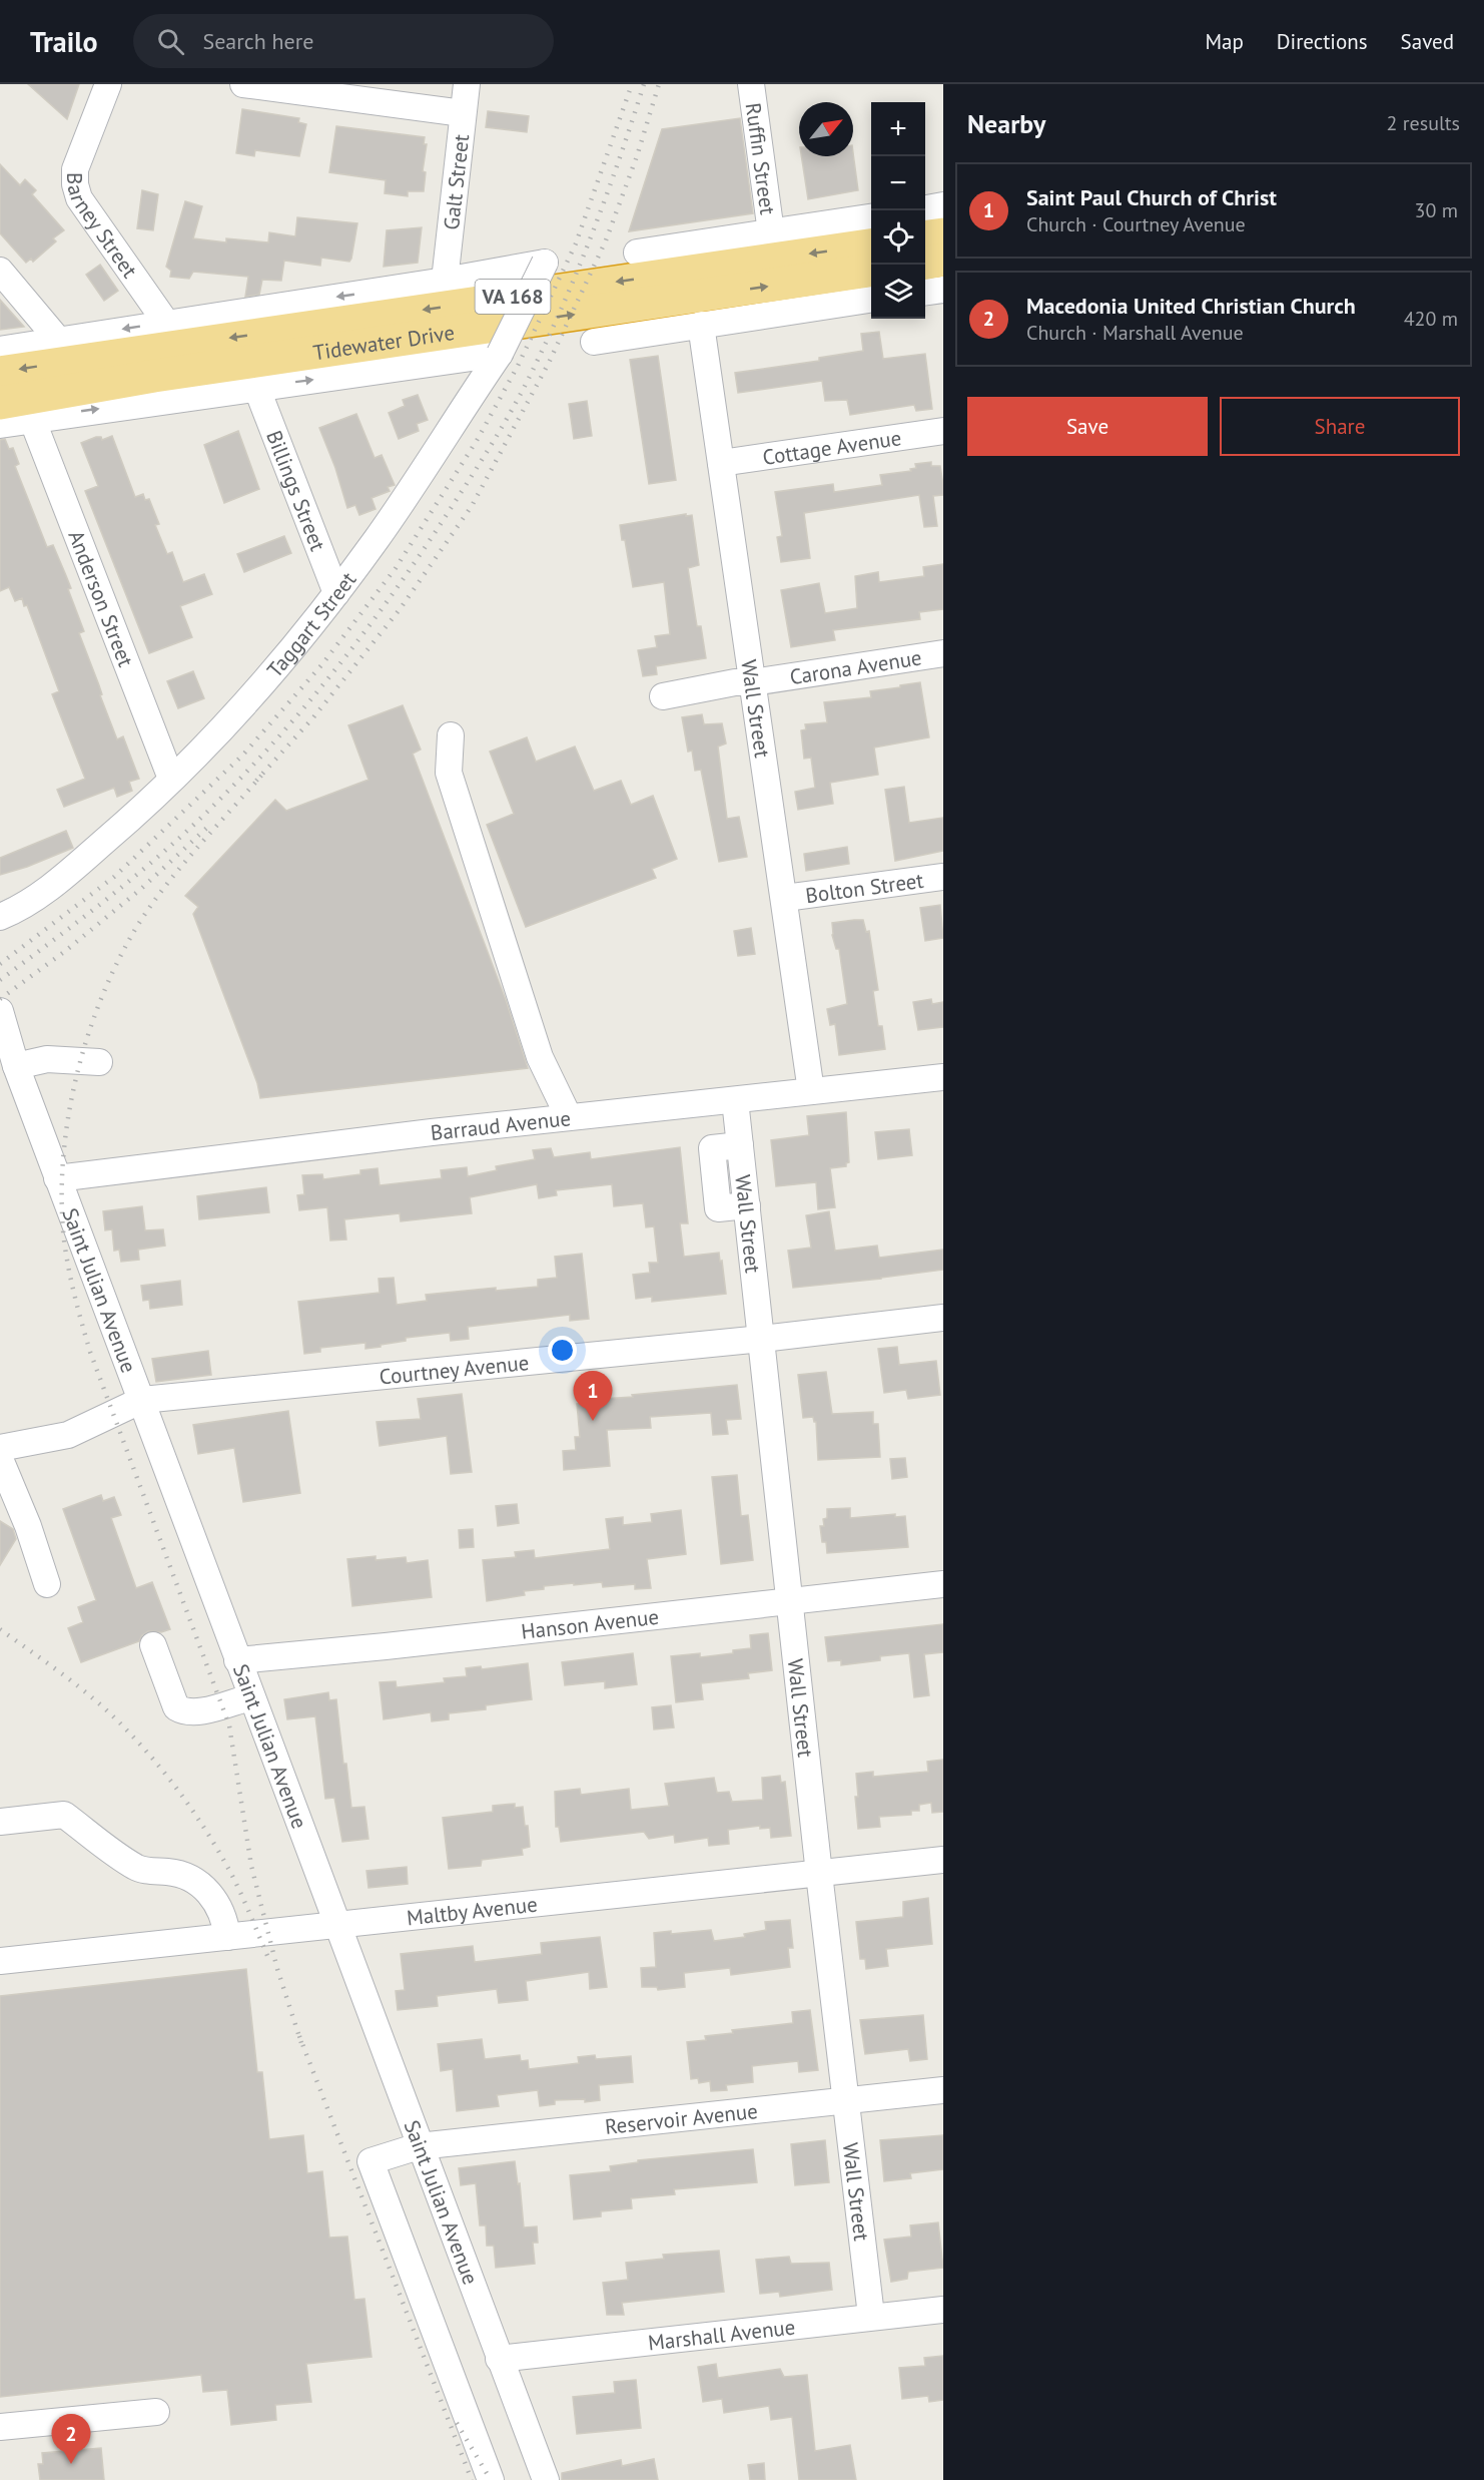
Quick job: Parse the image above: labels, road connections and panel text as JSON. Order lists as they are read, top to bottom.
{
  "streets": {
    "highway": ["VA 168", "Tidewater Drive"],
    "street": [
      "Ruffin Street",
      "Galt Street",
      "Barney Street",
      "Cottage Avenue",
      "Billings Street",
      "Anderson Street",
      "Taggart Street",
      "Carona Avenue",
      "Wall Street",
      "Bolton Street",
      "Barraud Avenue",
      "Saint Julian Avenue",
      "Courtney Avenue",
      "Hanson Avenue",
      "Maltby Avenue",
      "Reservoir Avenue",
      "Marshall Avenue"
    ]
  },
  "crossings": [
    ["Galt Street", "Taggart Street"],
    ["Tidewater Drive", "Billings Street"],
    ["Tidewater Drive", "Anderson Street"],
    ["Tidewater Drive", "Taggart Street"],
    ["Cottage Avenue", "Wall Street"],
    ["Billings Street", "Taggart Street"],
    ["Anderson Street", "Taggart Street"],
    ["Carona Avenue", "Wall Street"],
    ["Wall Street", "Bolton Street"],
    ["Wall Street", "Barraud Avenue"],
    ["Wall Street", "Courtney Avenue"],
    ["Wall Street", "Hanson Avenue"],
    ["Wall Street", "Maltby Avenue"],
    ["Wall Street", "Reservoir Avenue"],
    ["Wall Street", "Marshall Avenue"],
    ["Barraud Avenue", "Saint Julian Avenue"],
    ["Saint Julian Avenue", "Courtney Avenue"],
    ["Saint Julian Avenue", "Hanson Avenue"],
    ["Saint Julian Avenue", "Maltby Avenue"],
    ["Saint Julian Avenue", "Reservoir Avenue"],
    ["Saint Julian Avenue", "Marshall Avenue"]
  ],
  "north": "top right",
  "page": {
    "header": "Trailo",
    "search": "Search here",
    "nav": ["Map", "Directions", "Saved"],
    "heading": ["Nearby", "2 results"],
    "map_buttons": ["+", "−"],
    "list": [
      {
        "mark": "1",
        "name": "Saint Paul Church of Christ",
        "note": "Church · Courtney Avenue",
        "value": "30 m"
      },
      {
        "mark": "2",
        "name": "Macedonia United Christian Church",
        "note": "Church · Marshall Avenue",
        "value": "420 m"
      }
    ],
    "buttons": ["Save", "Share"],
    "pins": ["1", "2"]
  }
}
